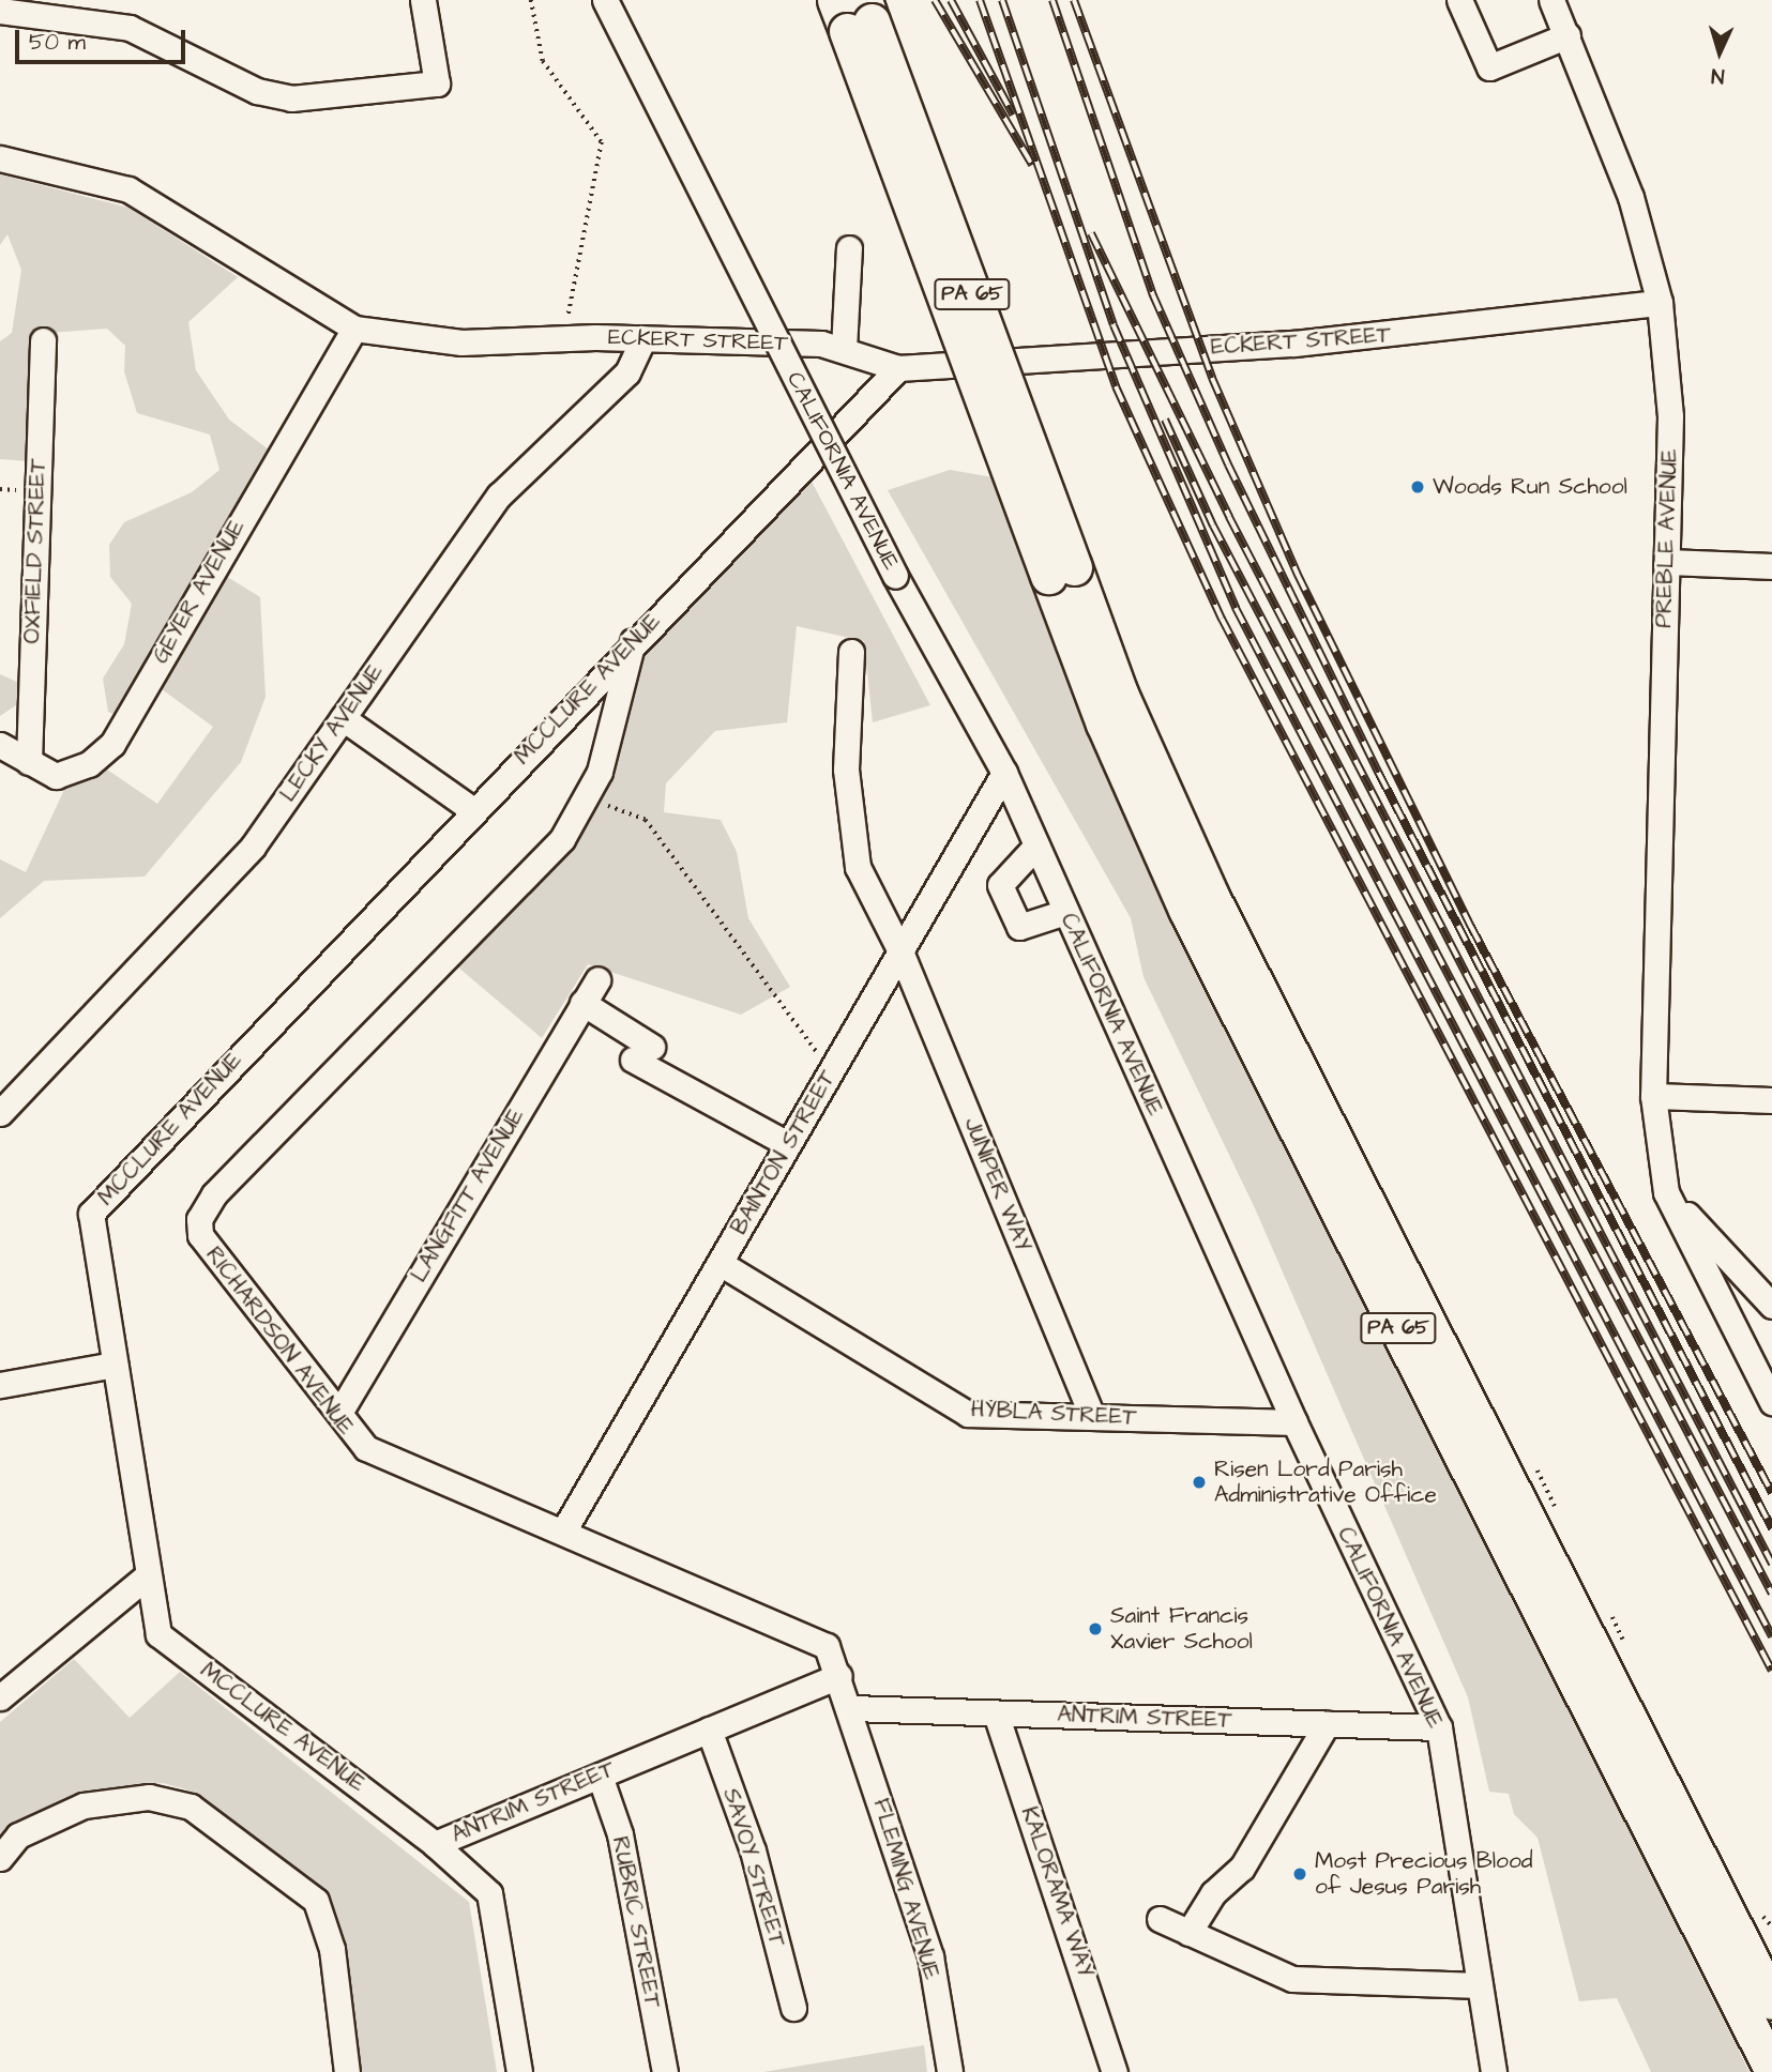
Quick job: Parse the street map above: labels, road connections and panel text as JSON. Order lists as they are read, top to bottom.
{
  "streets": {
    "highway": ["PA 65"],
    "street": [
      "ECKERT STREET",
      "CALIFORNIA AVENUE",
      "PREBLE AVENUE",
      "OXFIELD STREET",
      "GEYER AVENUE",
      "MCCLURE AVENUE",
      "LECKY AVENUE",
      "BAINTON STREET",
      "JUNIPER WAY",
      "LANGFITT AVENUE",
      "RICHARDSON AVENUE",
      "HYBLA STREET",
      "ANTRIM STREET",
      "SAVOY STREET",
      "FLEMING AVENUE",
      "KALORAMA WAY",
      "RUBRIC STREET"
    ]
  },
  "crossings": [
    ["ECKERT STREET", "PREBLE AVENUE"],
    ["ECKERT STREET", "GEYER AVENUE"],
    ["ECKERT STREET", "MCCLURE AVENUE"],
    ["ECKERT STREET", "LECKY AVENUE"],
    ["CALIFORNIA AVENUE", "BAINTON STREET"],
    ["CALIFORNIA AVENUE", "HYBLA STREET"],
    ["CALIFORNIA AVENUE", "ANTRIM STREET"],
    ["OXFIELD STREET", "GEYER AVENUE"],
    ["MCCLURE AVENUE", "RICHARDSON AVENUE"],
    ["MCCLURE AVENUE", "ANTRIM STREET"],
    ["BAINTON STREET", "JUNIPER WAY"],
    ["BAINTON STREET", "RICHARDSON AVENUE"],
    ["BAINTON STREET", "HYBLA STREET"],
    ["JUNIPER WAY", "HYBLA STREET"],
    ["LANGFITT AVENUE", "RICHARDSON AVENUE"],
    ["RICHARDSON AVENUE", "ANTRIM STREET"],
    ["RICHARDSON AVENUE", "FLEMING AVENUE"],
    ["ANTRIM STREET", "SAVOY STREET"],
    ["ANTRIM STREET", "FLEMING AVENUE"],
    ["ANTRIM STREET", "KALORAMA WAY"],
    ["ANTRIM STREET", "RUBRIC STREET"]
  ],
  "places": [
    "Woods Run School",
    "Risen Lord Parish Administrative Office",
    "Saint Francis Xavier School",
    "Most Precious Blood of Jesus Parish"
  ],
  "scale_bar": "50 m",
  "north": "bottom"
}
